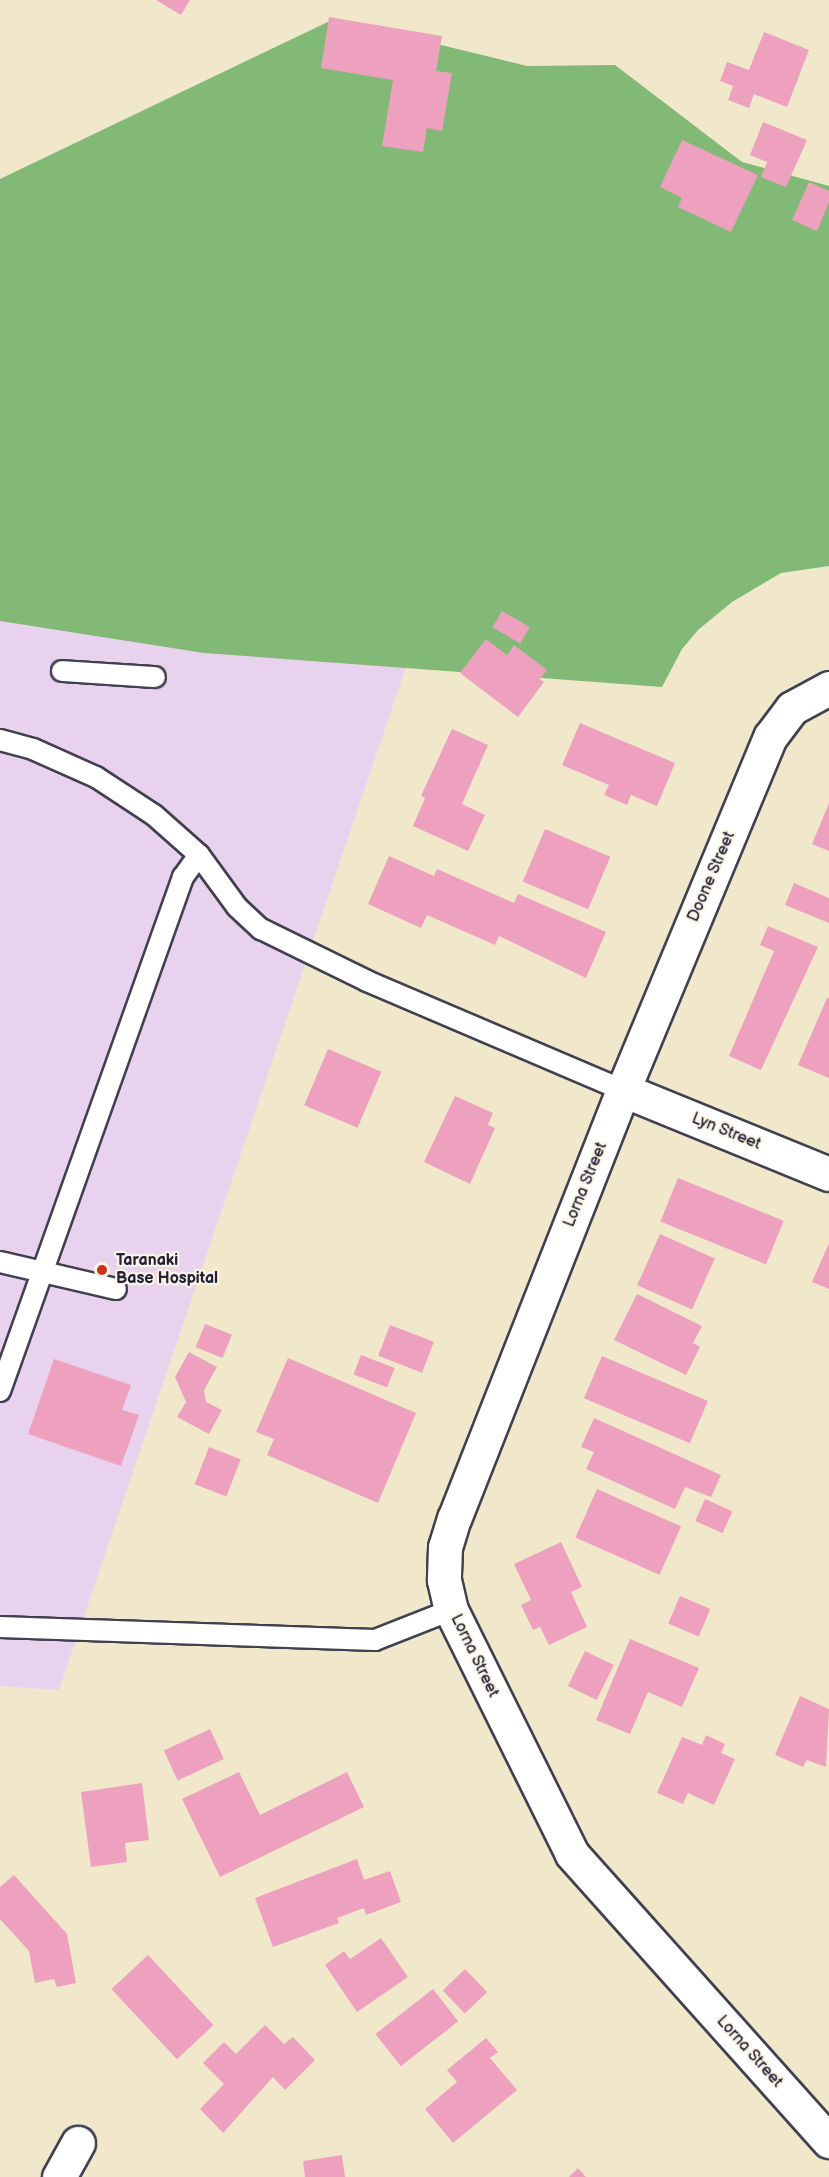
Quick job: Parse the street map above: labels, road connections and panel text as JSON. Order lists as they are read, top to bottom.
{
  "streets": {
    "street": ["Doone Street", "Lyn Street", "Lorna Street"]
  },
  "crossings": [
    ["Doone Street", "Lyn Street"],
    ["Doone Street", "Lorna Street"],
    ["Lyn Street", "Lorna Street"]
  ],
  "places": ["Taranaki Base Hospital"]
}
